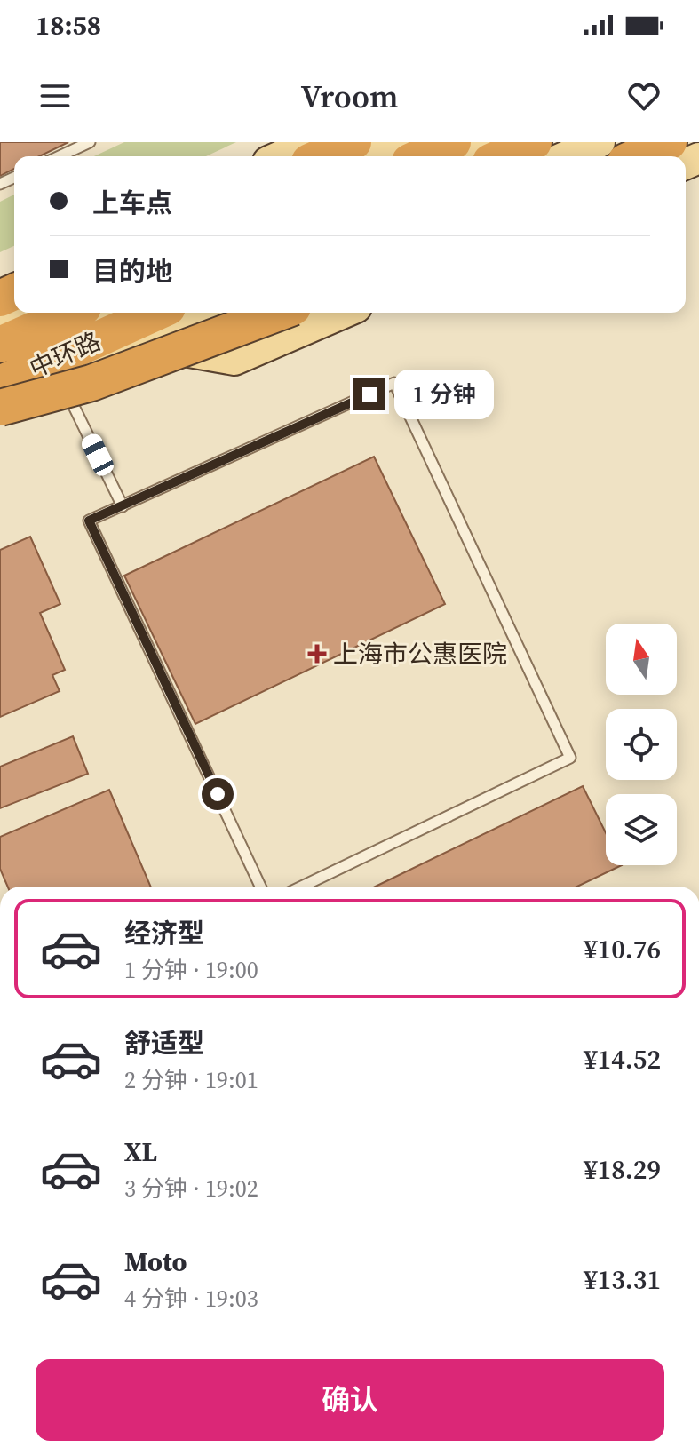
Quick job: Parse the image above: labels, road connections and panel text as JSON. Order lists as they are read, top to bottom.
{
  "streets": {
    "highway": ["中环路"]
  },
  "places": {
    "health": ["上海市公惠医院"]
  },
  "north": "top",
  "page": {
    "status": "18:58",
    "header": "Vroom",
    "banner": ["上车点", "目的地"],
    "bubble": "1 分钟",
    "list": [
      {
        "name": "经济型",
        "note": "1 分钟 · 19:00",
        "value": "¥10.76"
      },
      {
        "name": "舒适型",
        "note": "2 分钟 · 19:01",
        "value": "¥14.52"
      },
      {
        "name": "XL",
        "note": "3 分钟 · 19:02",
        "value": "¥18.29"
      },
      {
        "name": "Moto",
        "note": "4 分钟 · 19:03",
        "value": "¥13.31"
      }
    ],
    "buttons": "确认"
  }
}
